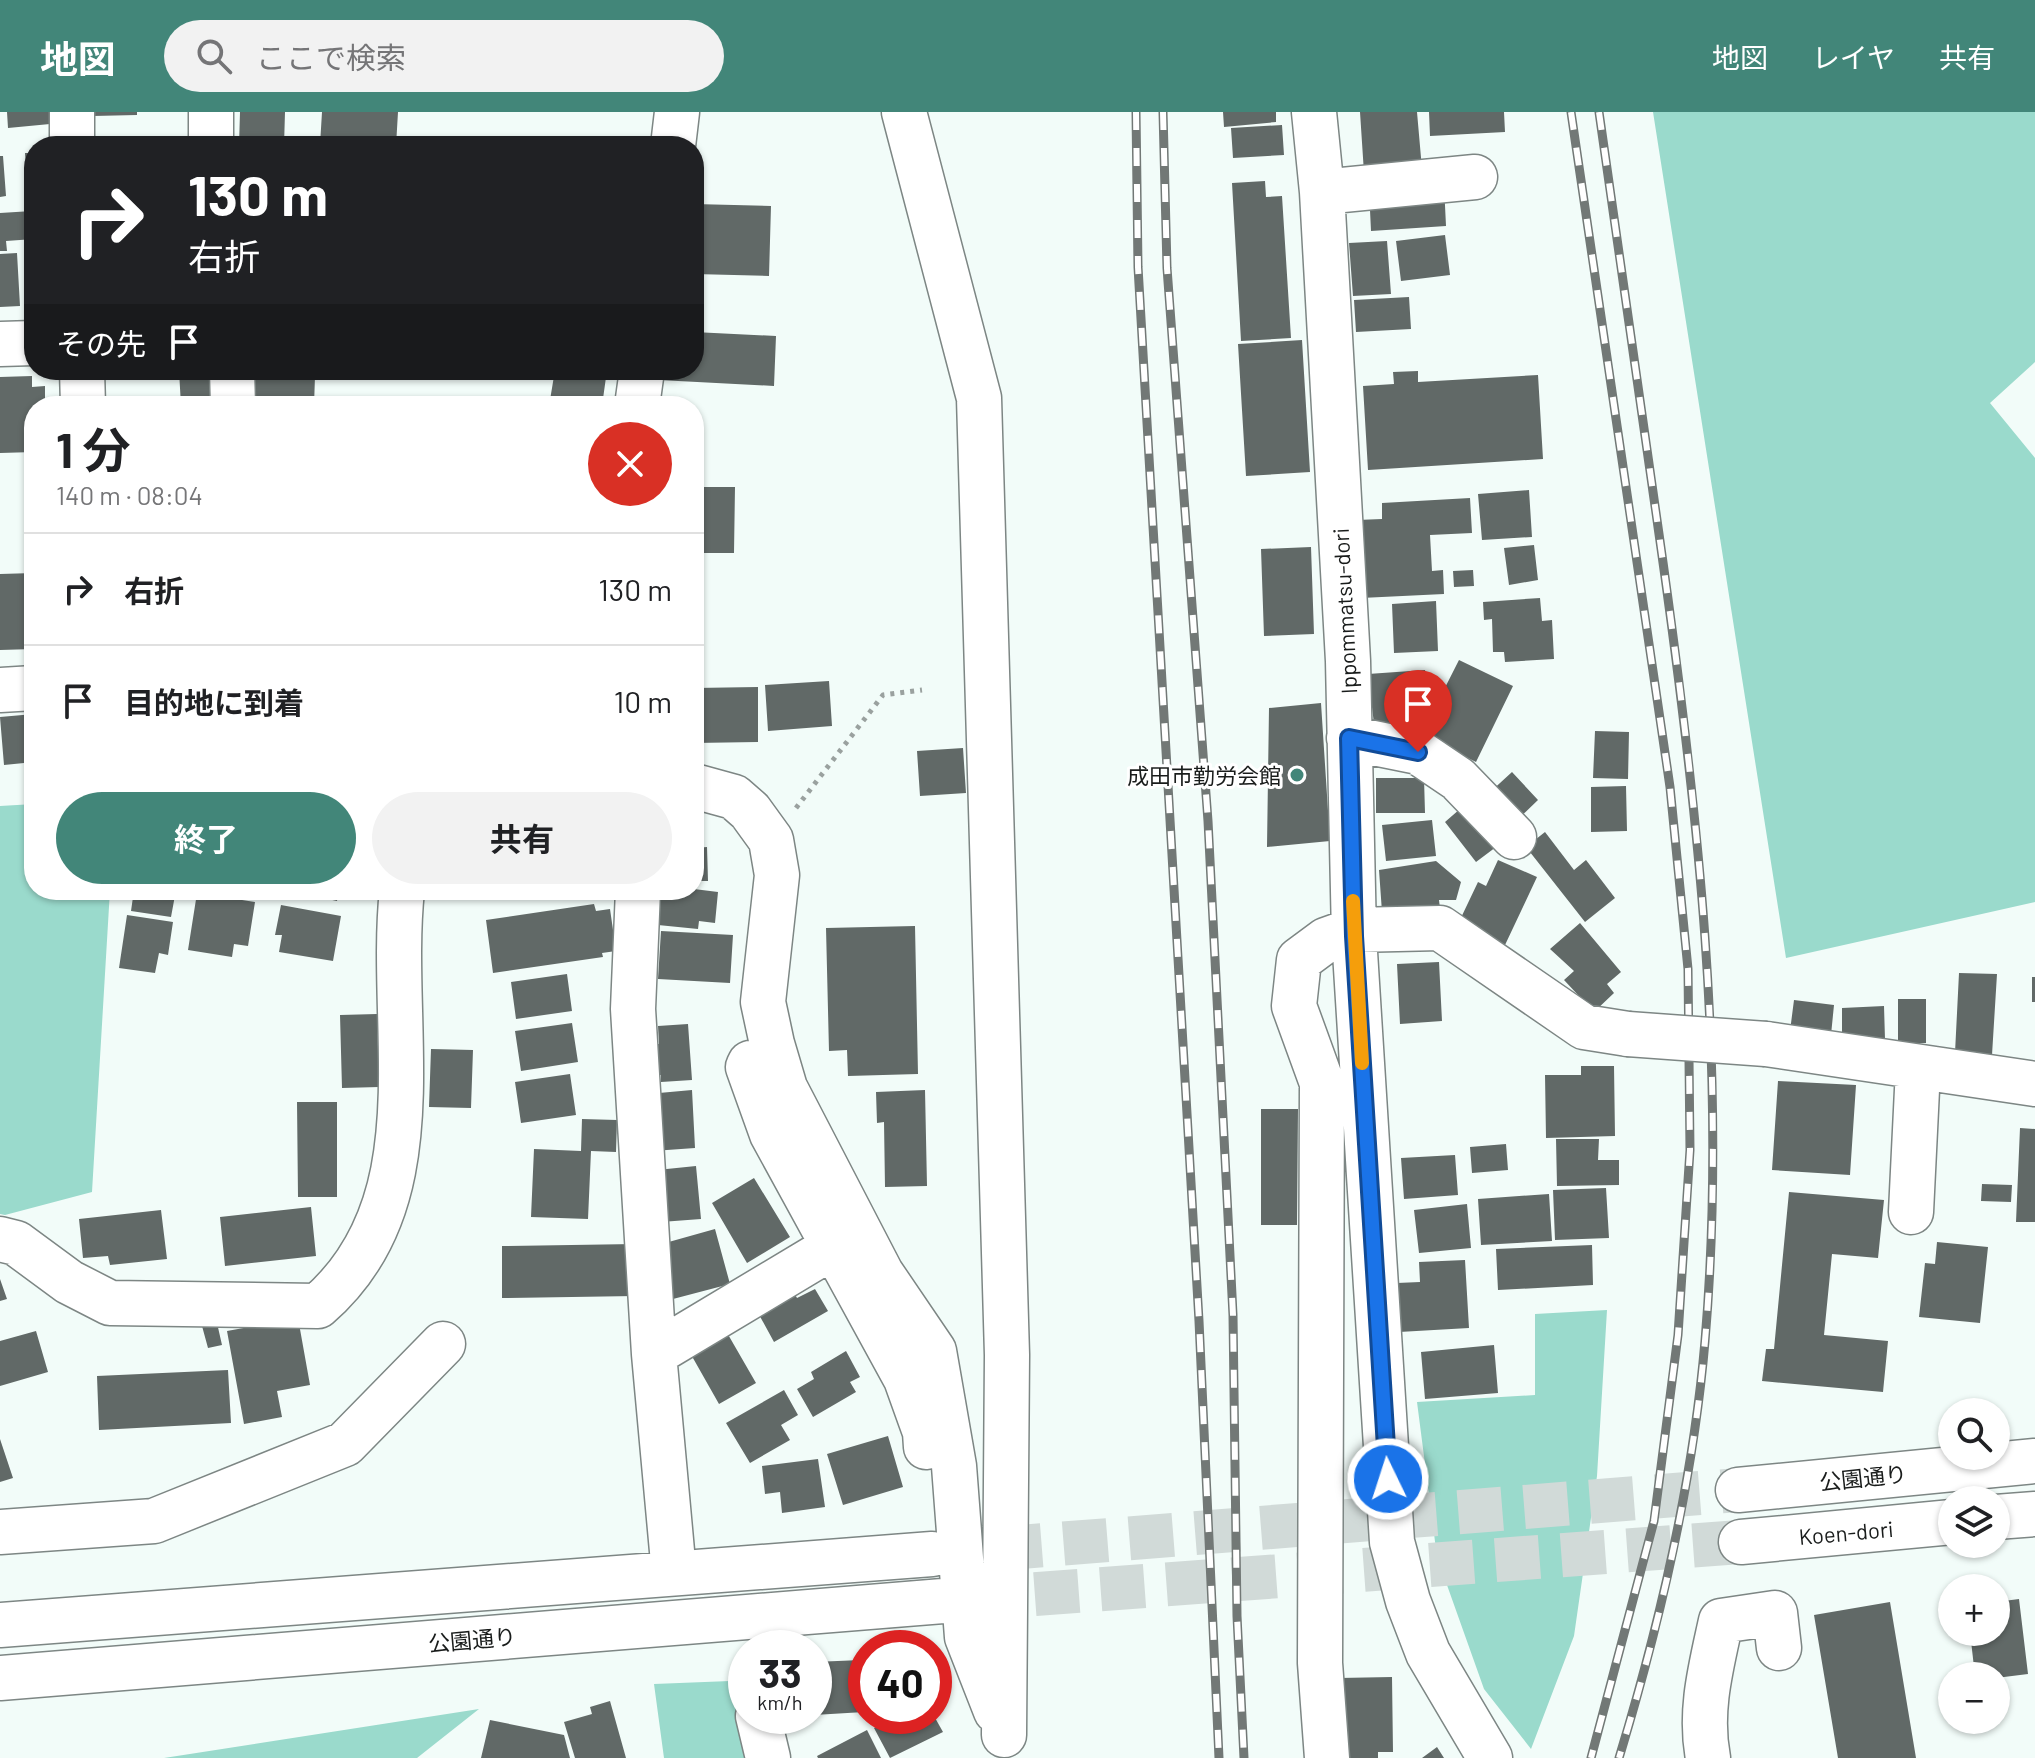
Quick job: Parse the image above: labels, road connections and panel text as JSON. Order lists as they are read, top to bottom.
{
  "streets": {
    "street": ["Ippommatsu-dori", "公園通り", "Koen-dori"]
  },
  "places": ["成田市勤労会館"],
  "page": {
    "header": "地図",
    "search": "ここで検索",
    "nav": ["地図", "レイヤ", "共有"],
    "turn": ["130 m", "右折"],
    "then": "その先",
    "heading": ["1 分", "140 m · 08:04"],
    "list": [
      {
        "name": "右折",
        "value": "130 m"
      },
      {
        "name": "目的地に到着",
        "value": "10 m"
      }
    ],
    "buttons": ["終了", "共有"],
    "map_buttons": ["+", "−"],
    "speed": "33 km/h",
    "limit": "40"
  }
}
